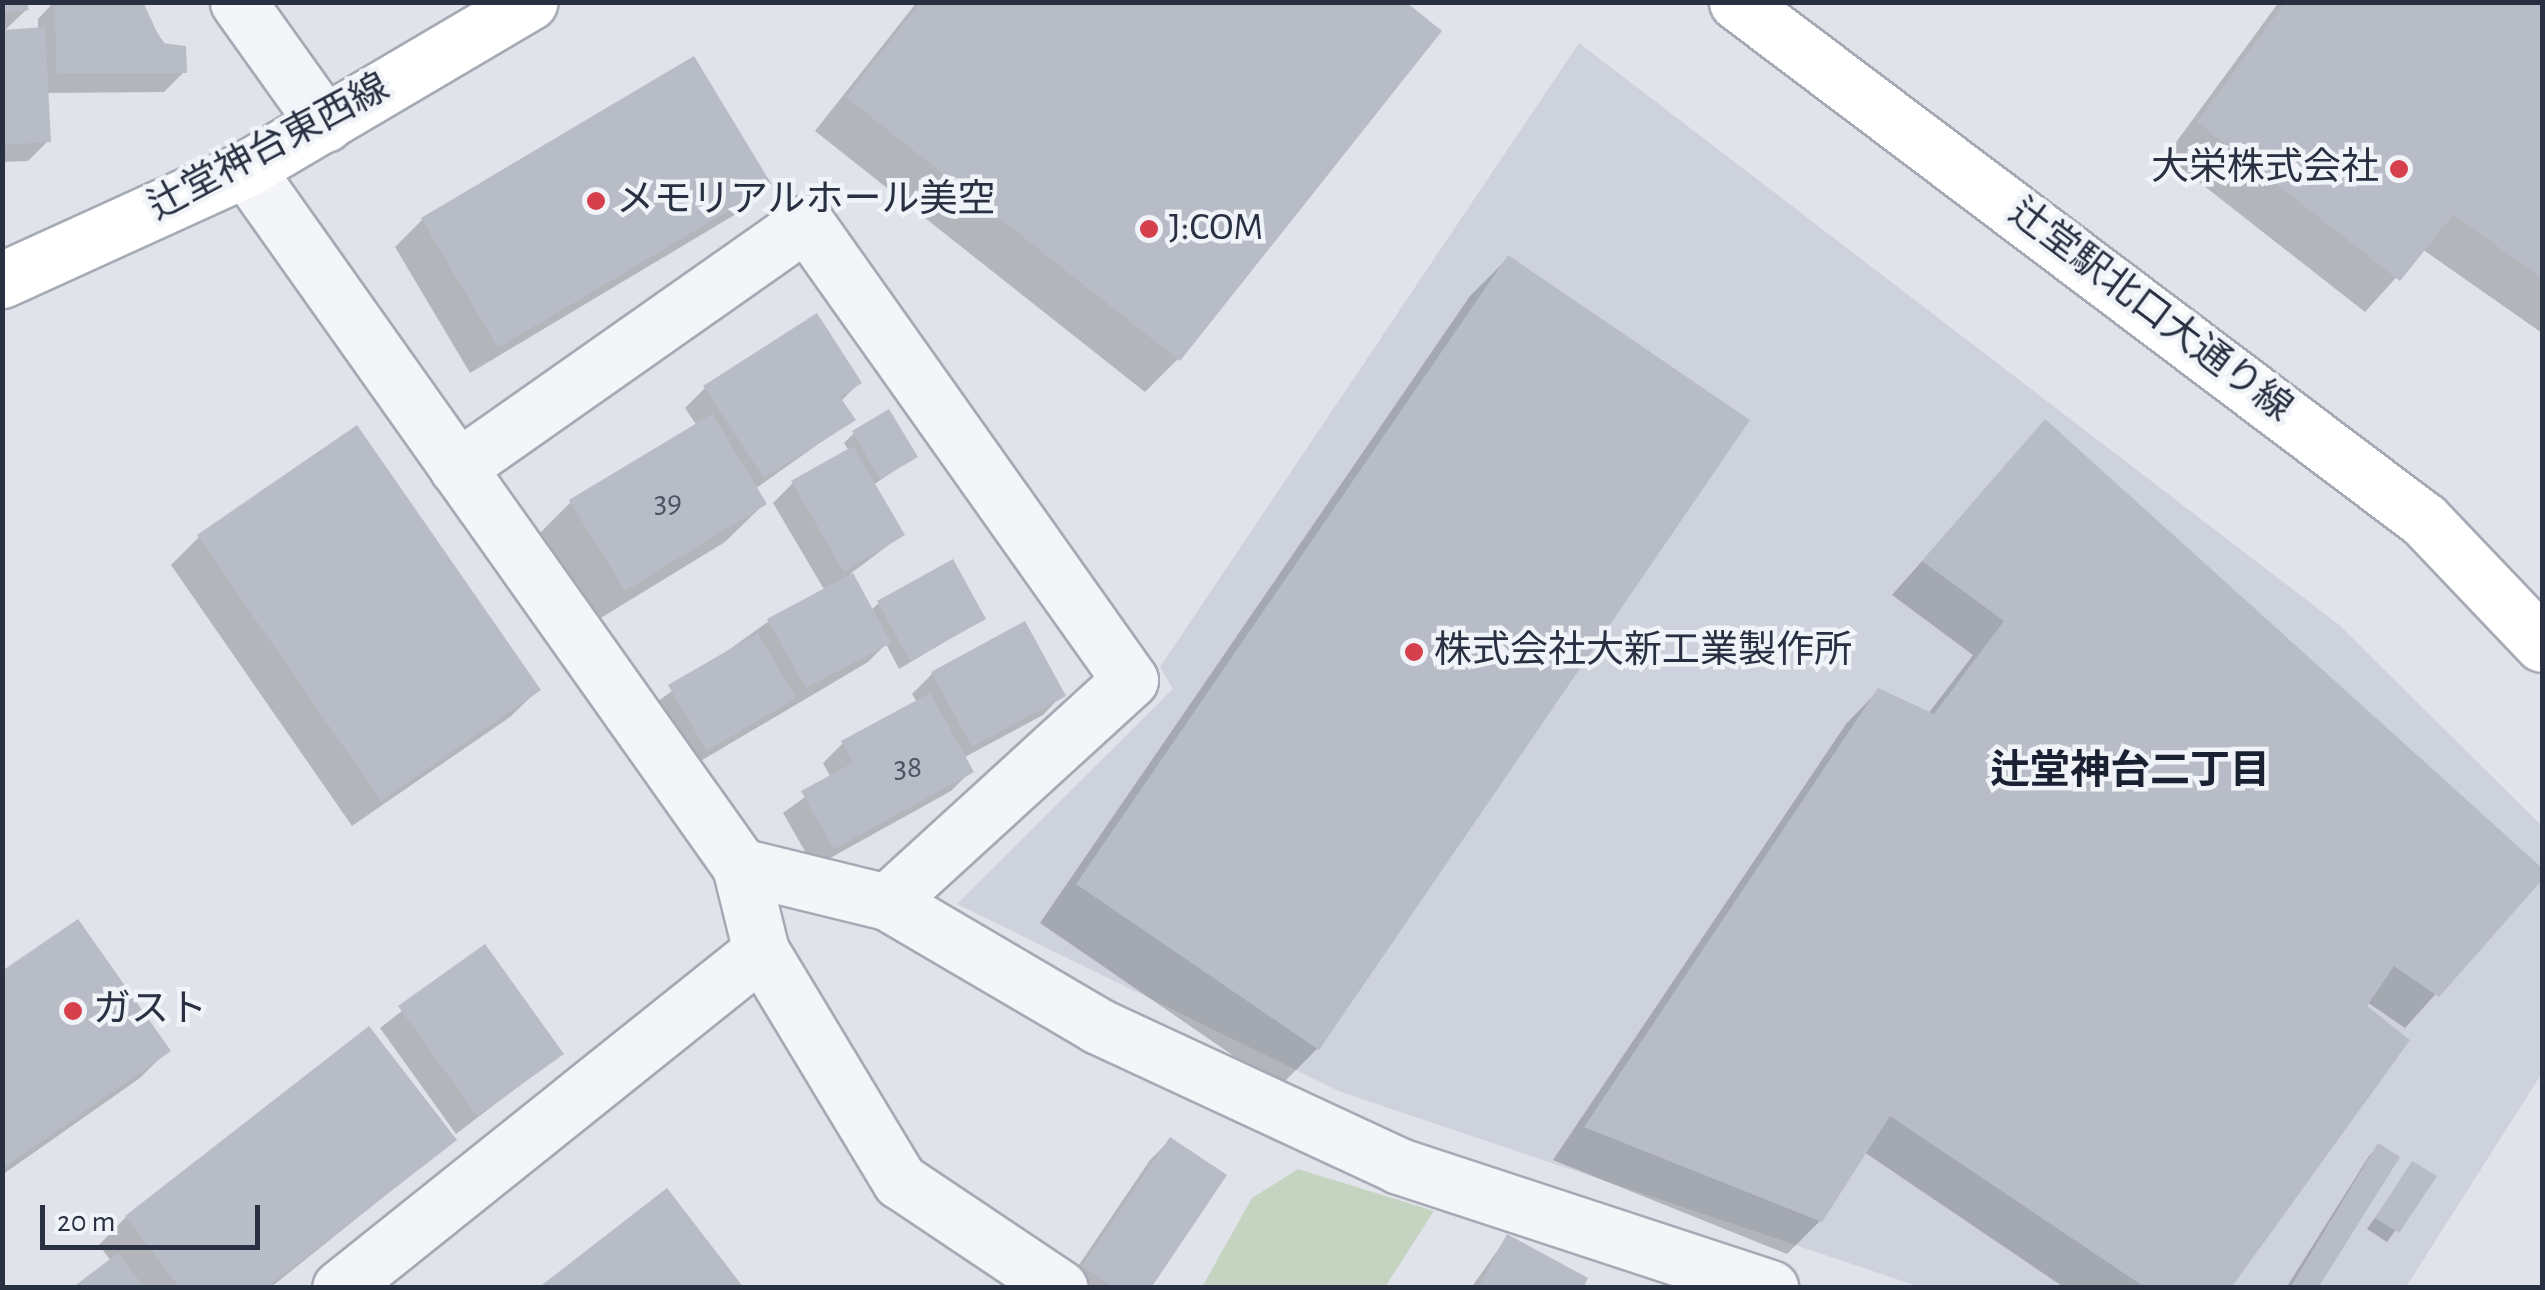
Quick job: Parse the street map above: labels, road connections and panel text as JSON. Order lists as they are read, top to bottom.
{
  "streets": {
    "street": ["辻堂神台東西線", "辻堂駅北口大通り線"]
  },
  "districts": ["辻堂神台二丁目"],
  "places": [
    "大栄株式会社",
    "メモリアルホール美空",
    "J:COM",
    "株式会社大新工業製作所",
    "ガスト"
  ],
  "house_numbers": ["39", "38"],
  "scale_bar": "20 m"
}
